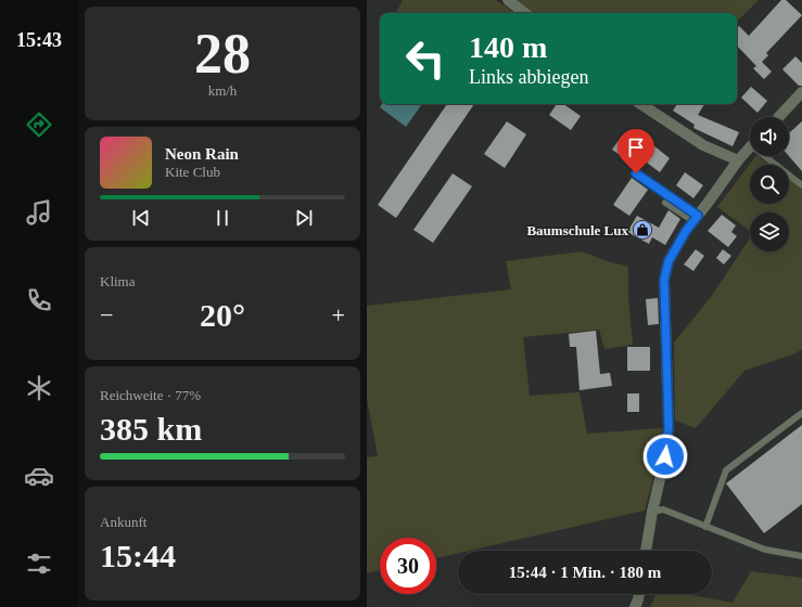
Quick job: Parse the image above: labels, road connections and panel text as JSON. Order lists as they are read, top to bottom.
{
  "places": {
    "shop": ["Baumschule Lux"]
  },
  "page": {
    "tabs": "15:43",
    "tile": [
      ["28", "km/h"],
      "Klima",
      ["Reichweite · 77%", "385 km"],
      ["Ankunft", "15:44"]
    ],
    "turn": ["140 m", "Links abbiegen"],
    "song": ["Neon Rain", "Kite Club"],
    "heat": ["−", "20°", "+"],
    "limit": "30",
    "trip": "15:44 · 1 Min. · 180 m"
  }
}
